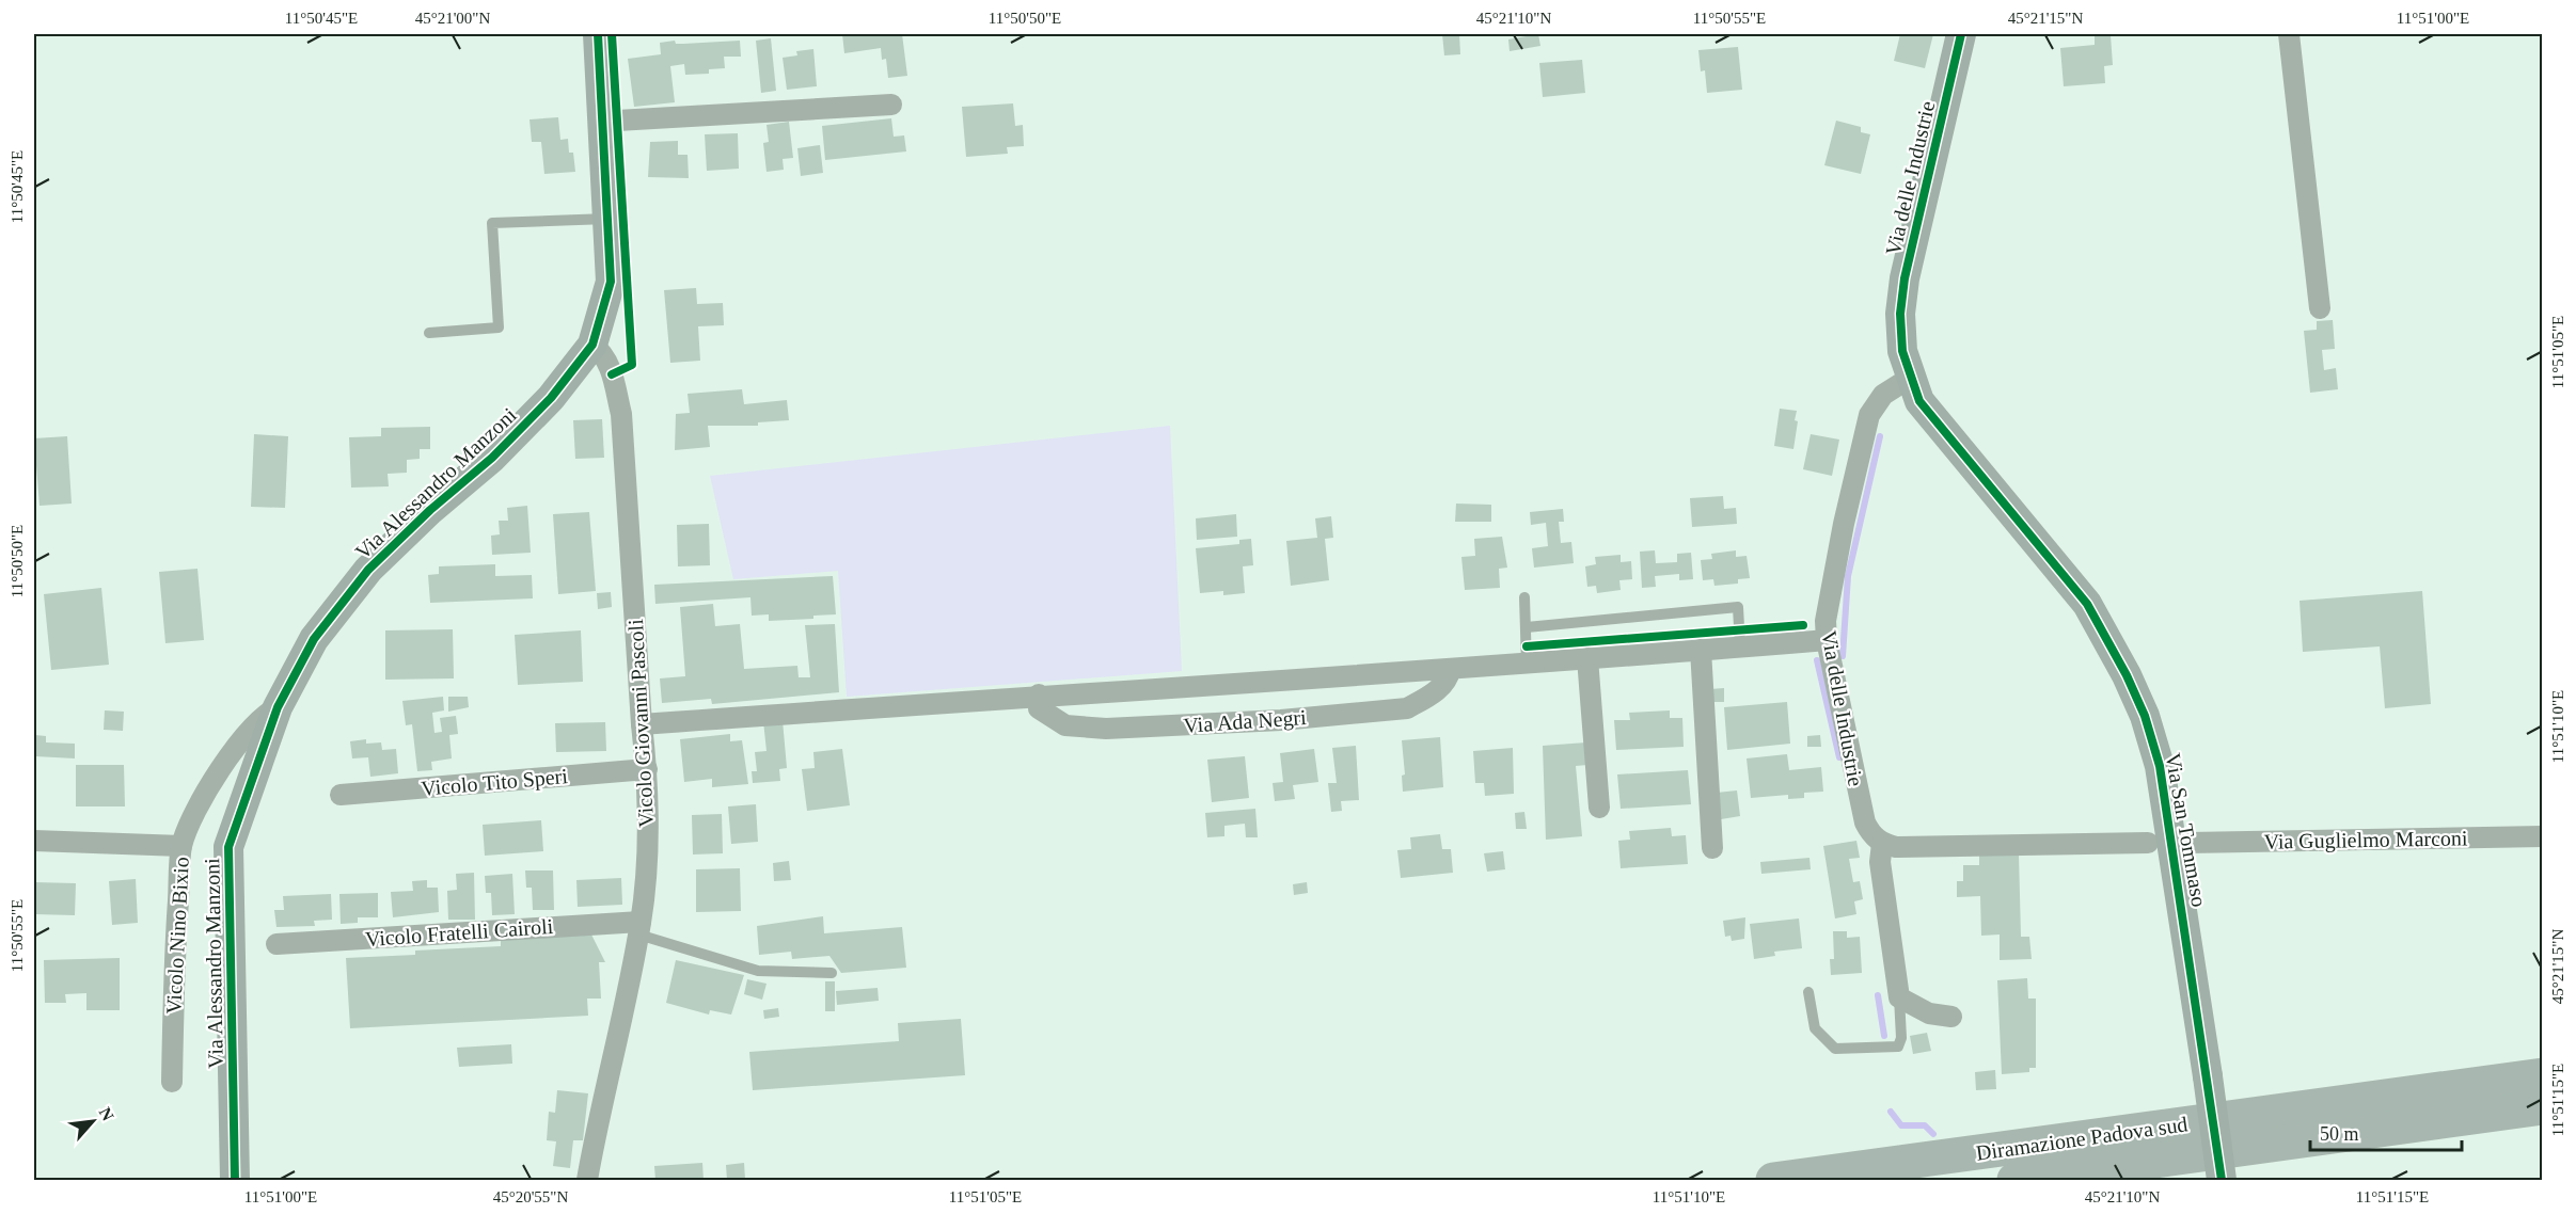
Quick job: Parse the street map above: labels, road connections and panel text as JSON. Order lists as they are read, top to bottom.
{
  "streets": {
    "highway": ["Diramazione Padova sud"],
    "street": [
      "Via delle Industrie",
      "Via Alessandro Manzoni",
      "Via Ada Negri",
      "Vicolo Giovanni Pascoli",
      "Vicolo Tito Speri",
      "Via San Tommaso",
      "Via Guglielmo Marconi",
      "Vicolo Fratelli Cairoli",
      "Vicolo Nino Bixio"
    ]
  },
  "crossings": [
    ["Via delle Industrie", "Via Ada Negri"],
    ["Via delle Industrie", "Via San Tommaso"],
    ["Via Alessandro Manzoni", "Vicolo Giovanni Pascoli"],
    ["Via Alessandro Manzoni", "Vicolo Nino Bixio"],
    ["Via Ada Negri", "Vicolo Giovanni Pascoli"],
    ["Vicolo Giovanni Pascoli", "Vicolo Tito Speri"],
    ["Vicolo Giovanni Pascoli", "Vicolo Fratelli Cairoli"]
  ],
  "scale_bar": "50 m",
  "north": "top right",
  "coordinates": [
    "11°50'45\"E",
    "45°21'00\"N",
    "11°50'50\"E",
    "45°21'10\"N",
    "11°50'55\"E",
    "45°21'15\"N",
    "11°51'00\"E",
    "11°51'05\"E",
    "11°51'10\"E",
    "11°51'15\"E",
    "45°20'55\"N"
  ]
}
